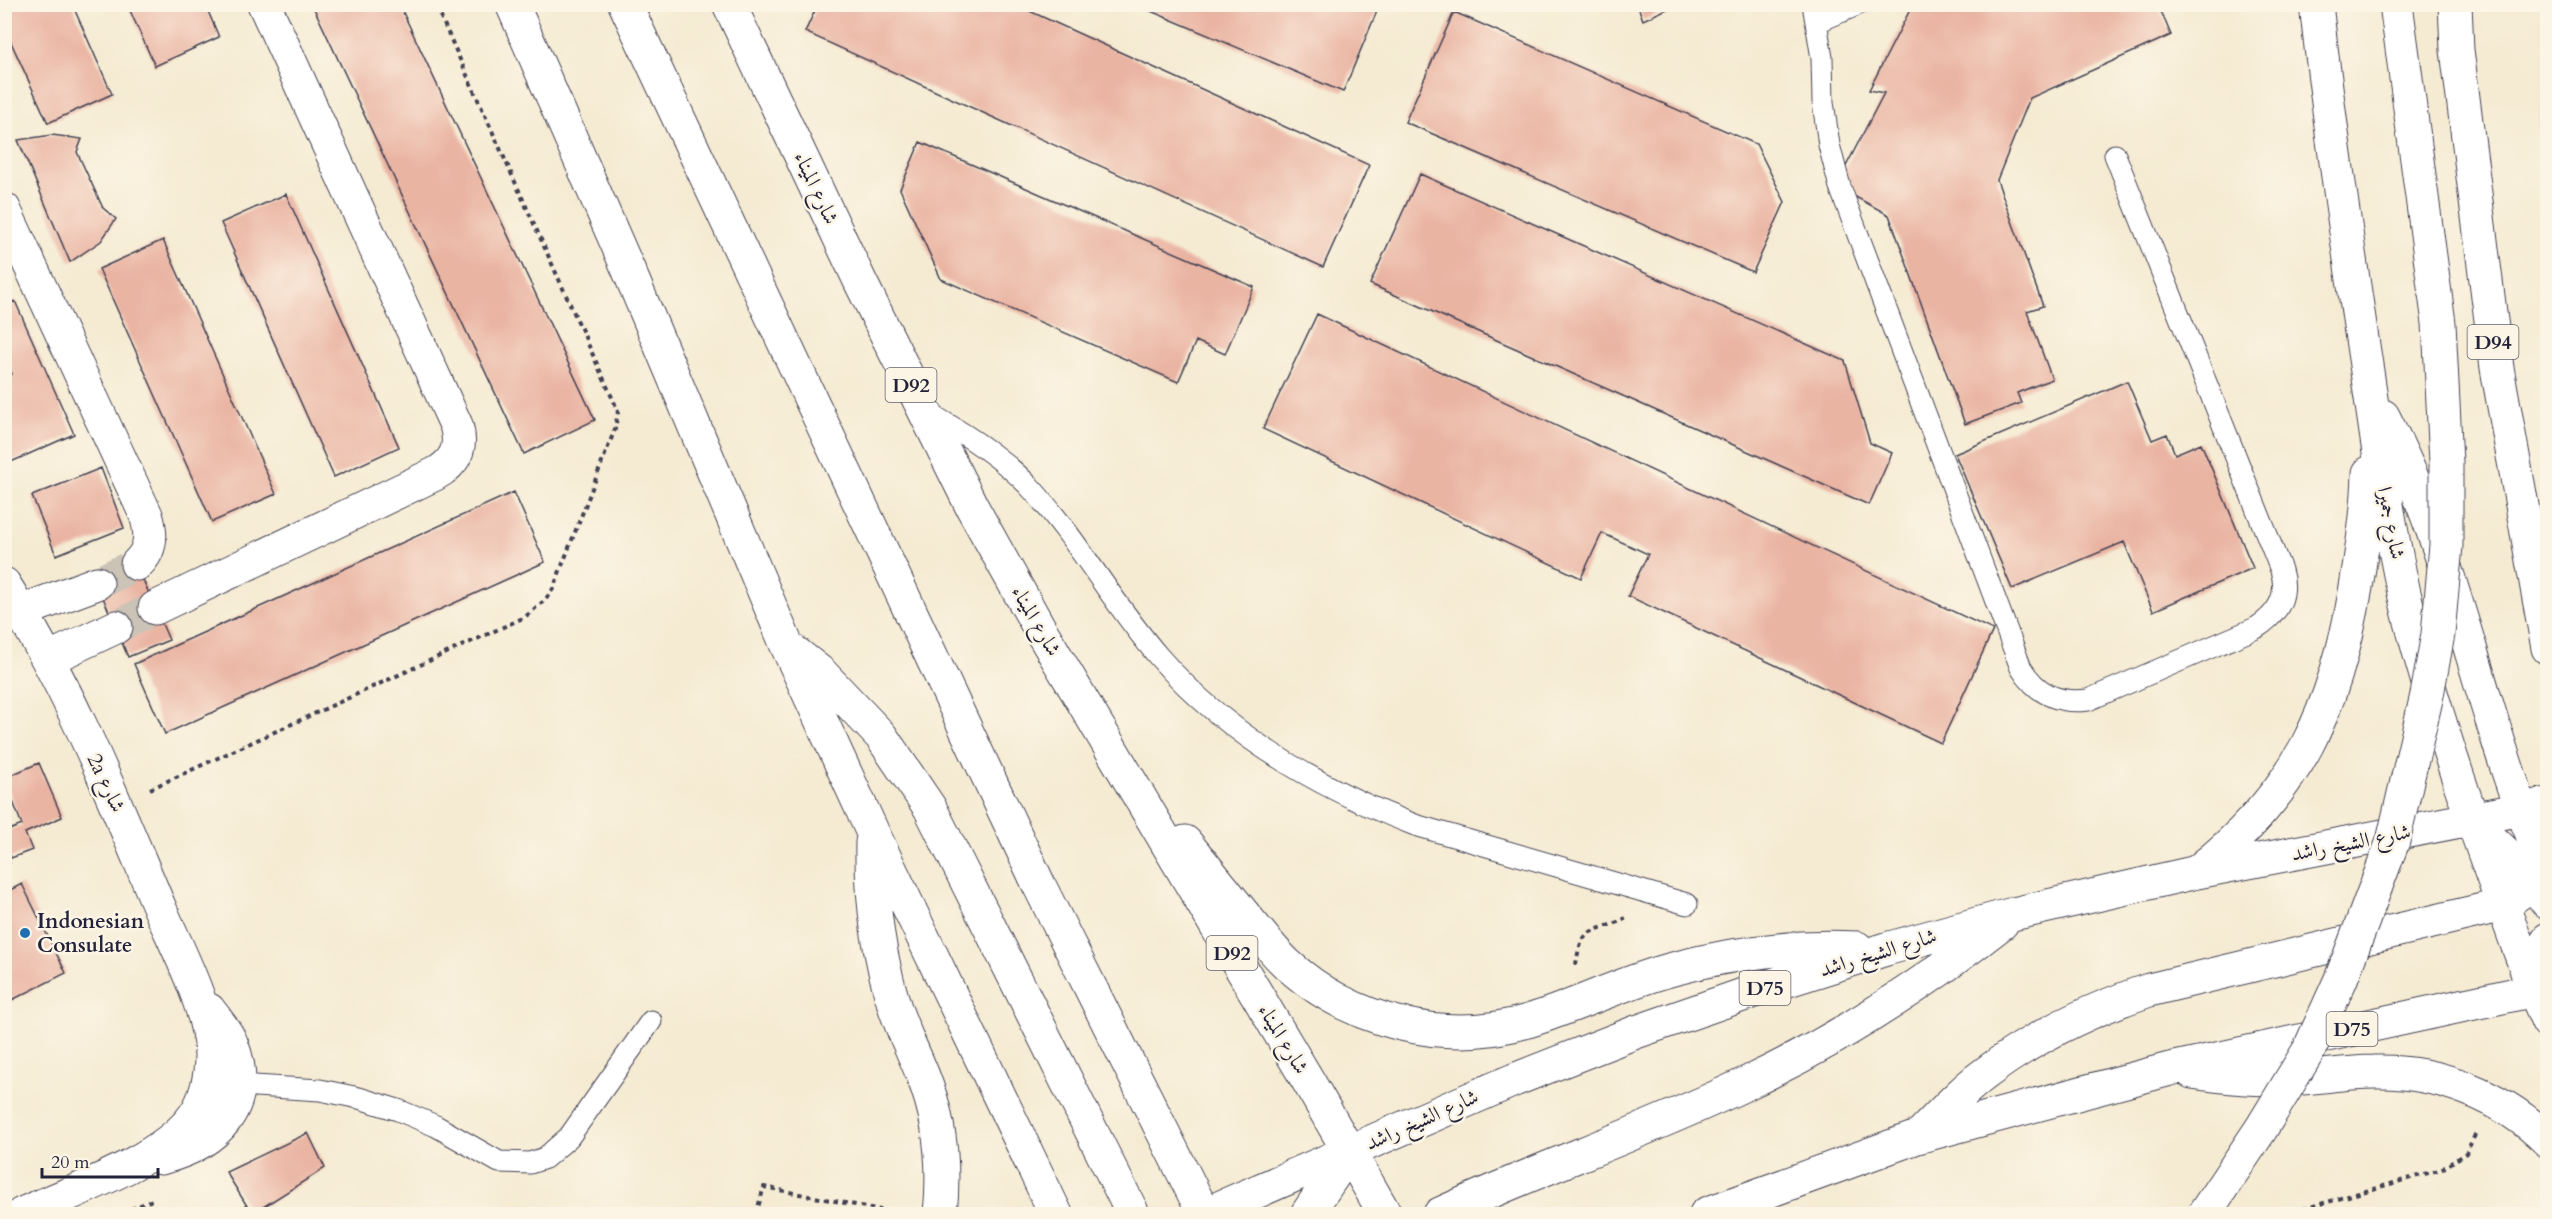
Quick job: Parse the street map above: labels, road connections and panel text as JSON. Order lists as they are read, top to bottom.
{
  "streets": {
    "main road": [
      "شارع الميناء",
      "D94",
      "D92",
      "شارع جميرا",
      "2a شارع",
      "شارع الشيخ راشد",
      "D75"
    ]
  },
  "crossings": [
    ["شارع الميناء", "شارع الشيخ راشد"],
    ["شارع جميرا", "شارع الشيخ راشد"],
    ["شارع جميرا", "D75"]
  ],
  "places": ["Indonesian Consulate"],
  "scale_bar": "20 m"
}
